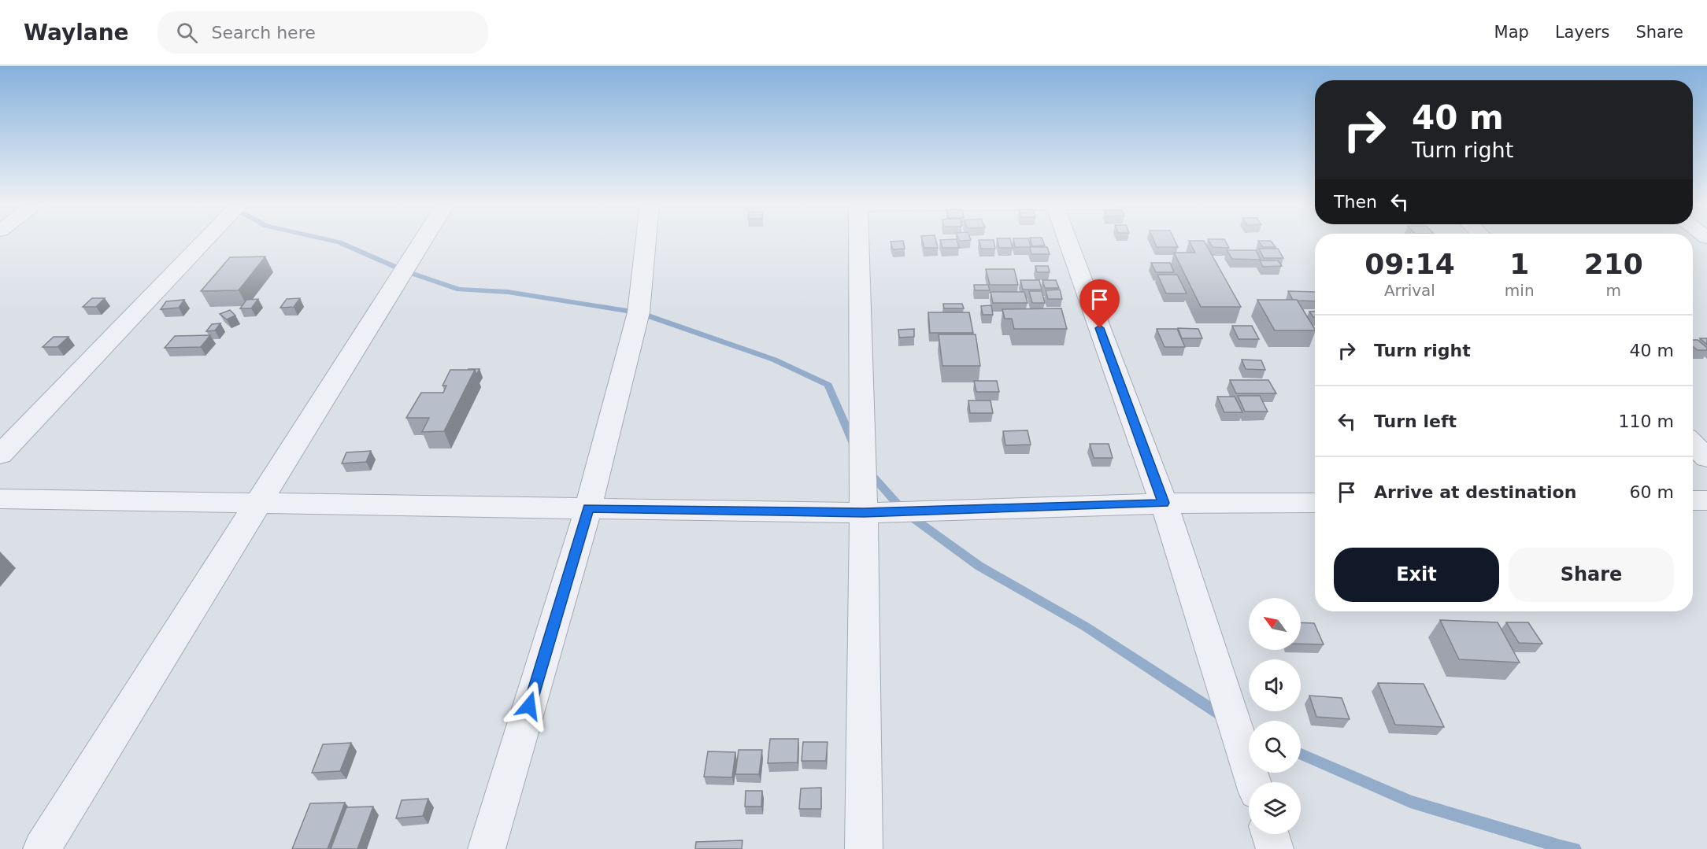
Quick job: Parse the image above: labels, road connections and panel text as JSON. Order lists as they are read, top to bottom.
{
  "north": "top left",
  "page": {
    "header": "Waylane",
    "search": "Search here",
    "nav": ["Map", "Layers", "Share"],
    "turn": ["40 m", "Turn right"],
    "then": "Then",
    "eta": [
      "09:14",
      "Arrival",
      "1",
      "min",
      "210",
      "m"
    ],
    "list": [
      {
        "name": "Turn right",
        "value": "40 m"
      },
      {
        "name": "Turn left",
        "value": "110 m"
      },
      {
        "name": "Arrive at destination",
        "value": "60 m"
      }
    ],
    "buttons": ["Exit", "Share"]
  }
}
